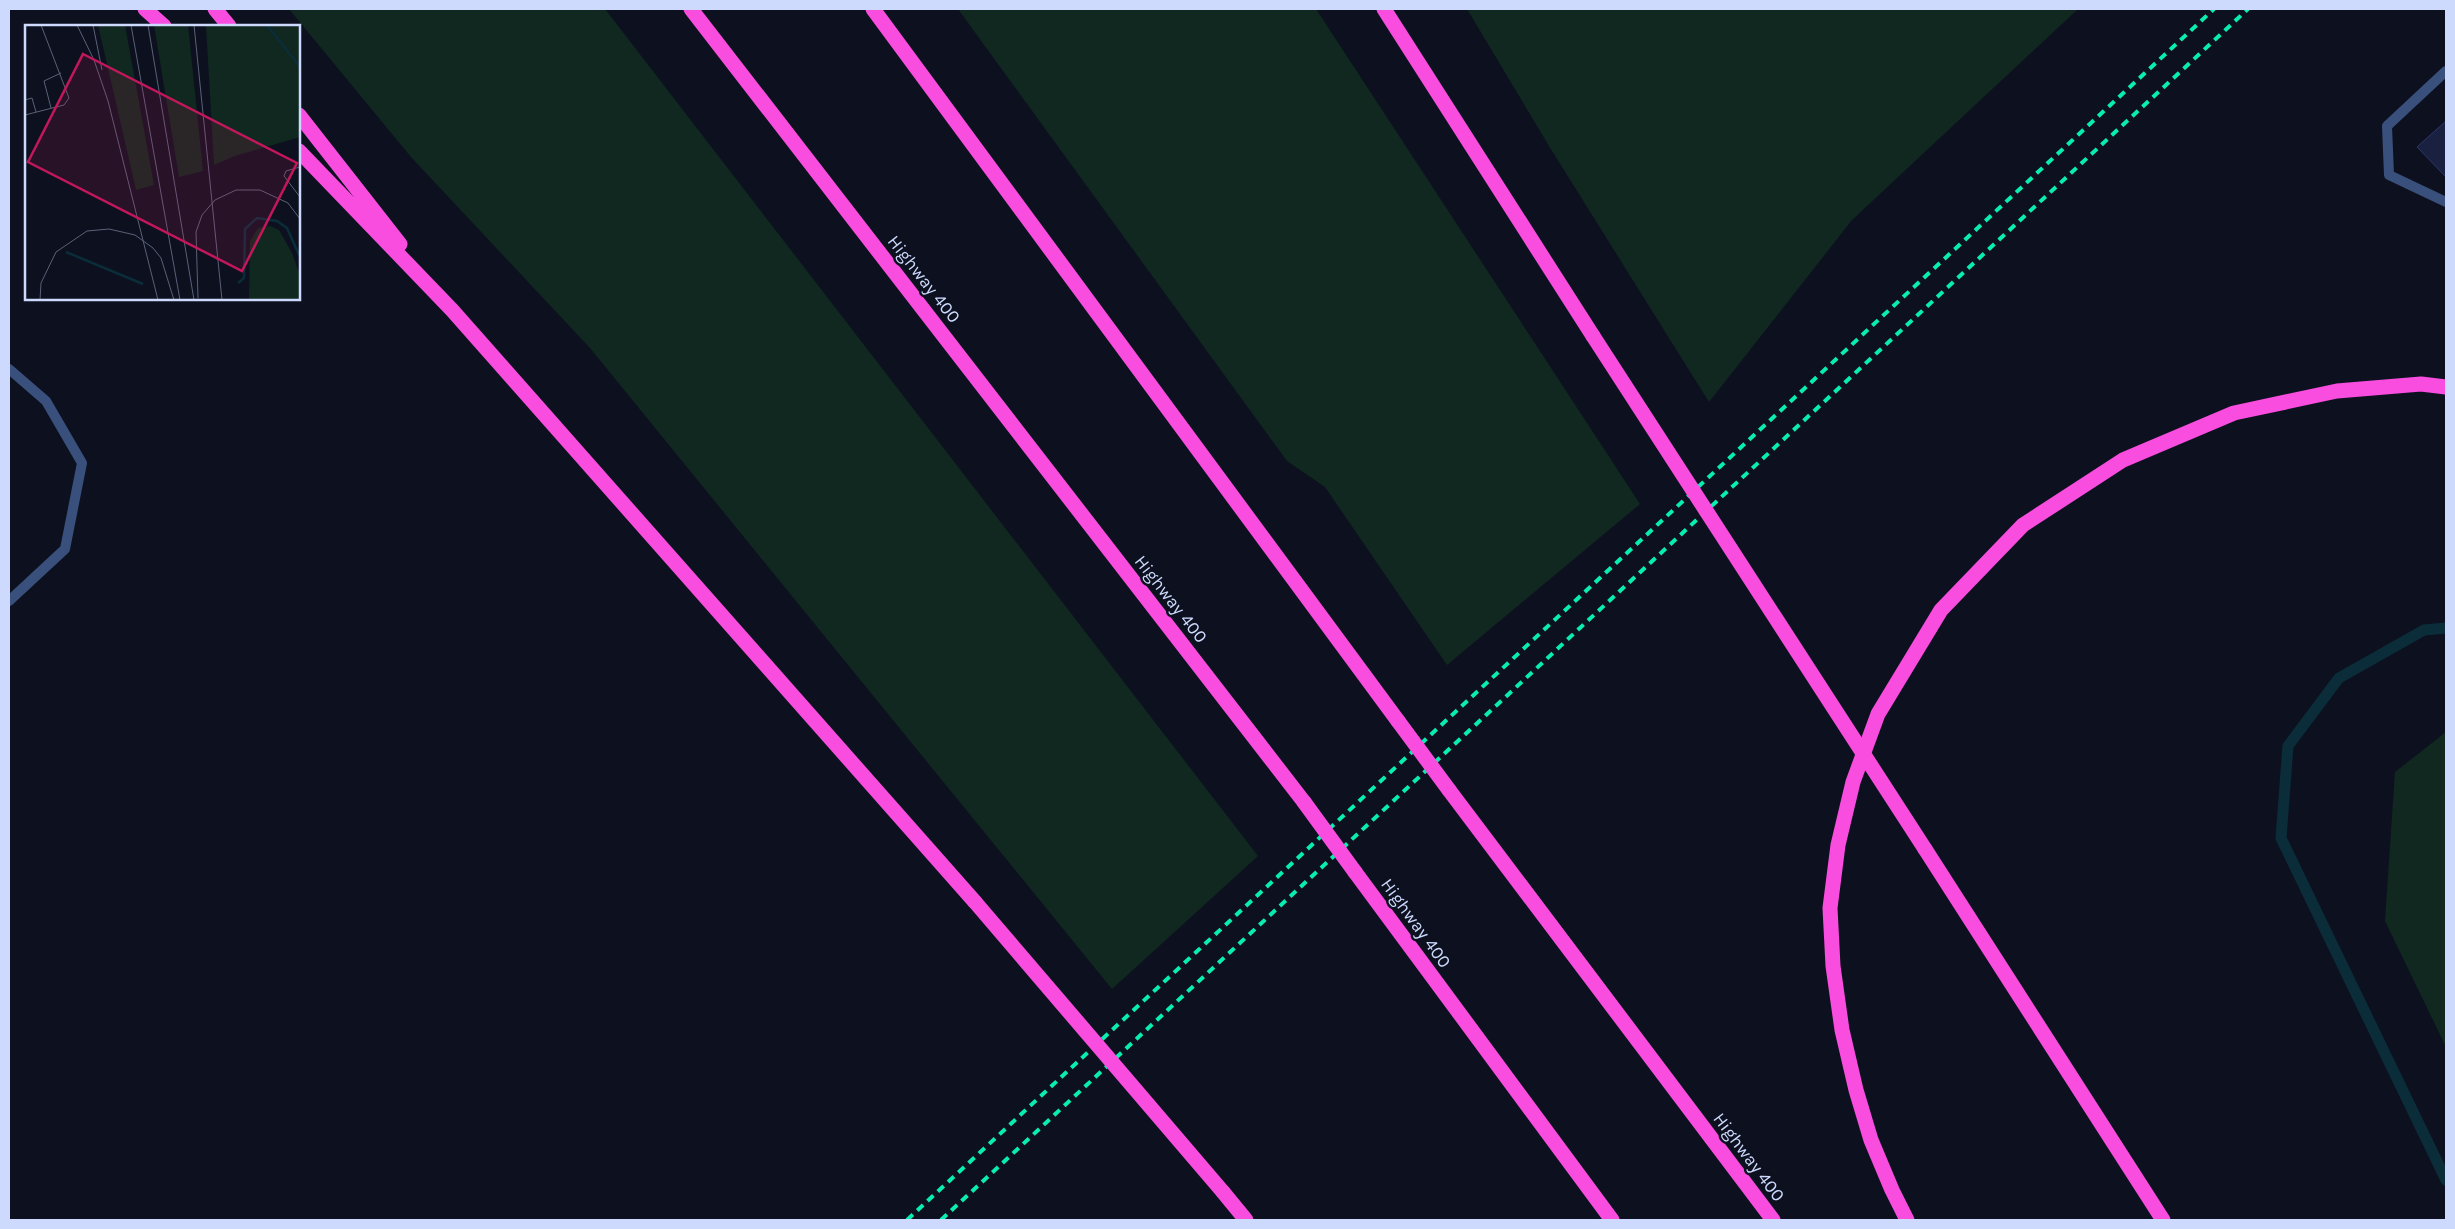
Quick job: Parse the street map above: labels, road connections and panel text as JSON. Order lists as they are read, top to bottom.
{
  "streets": {
    "highway": ["Highway 400"]
  }
}
